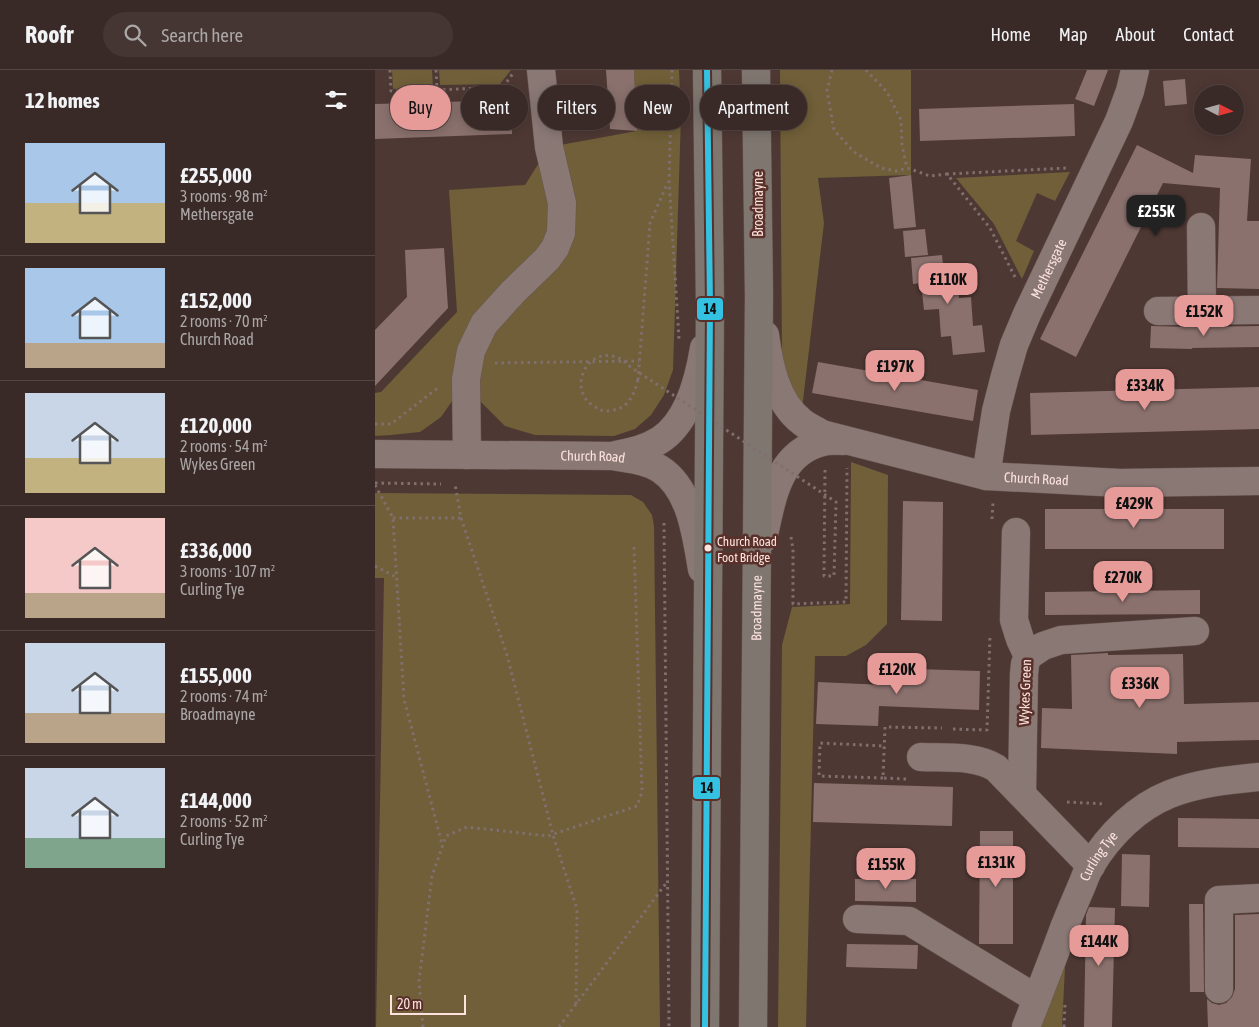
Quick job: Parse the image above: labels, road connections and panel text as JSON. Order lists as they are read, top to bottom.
{
  "streets": {
    "main road": ["Broadmayne"],
    "street": [
      "Methersgate",
      "Church Road",
      "Wykes Green",
      "Curling Tye"
    ]
  },
  "crossings": [
    ["Broadmayne", "Church Road"],
    ["Methersgate", "Church Road"]
  ],
  "places": ["Church Road Foot Bridge"],
  "lines": ["transit line 14"],
  "scale_bar": "20 m",
  "north": "right",
  "page": {
    "header": "Roofr",
    "search": "Search here",
    "nav": [
      "Home",
      "Map",
      "About",
      "Contact"
    ],
    "heading": "12 homes",
    "chip": [
      "Buy",
      "Rent",
      "Filters",
      "New",
      "Apartment"
    ],
    "list": [
      {
        "name": "£255,000",
        "note": "3 rooms · 98 m² · Methersgate"
      },
      {
        "name": "£152,000",
        "note": "2 rooms · 70 m² · Church Road"
      },
      {
        "name": "£120,000",
        "note": "2 rooms · 54 m² · Wykes Green"
      },
      {
        "name": "£336,000",
        "note": "3 rooms · 107 m² · Curling Tye"
      },
      {
        "name": "£155,000",
        "note": "2 rooms · 74 m² · Broadmayne"
      },
      {
        "name": "£144,000",
        "note": "2 rooms · 52 m² · Curling Tye"
      }
    ],
    "price": [
      "£255K",
      "£110K",
      "£152K",
      "£197K",
      "£334K",
      "£429K",
      "£270K",
      "£120K",
      "£336K",
      "£131K",
      "£155K",
      "£144K"
    ],
    "scale": "20 m"
  }
}
